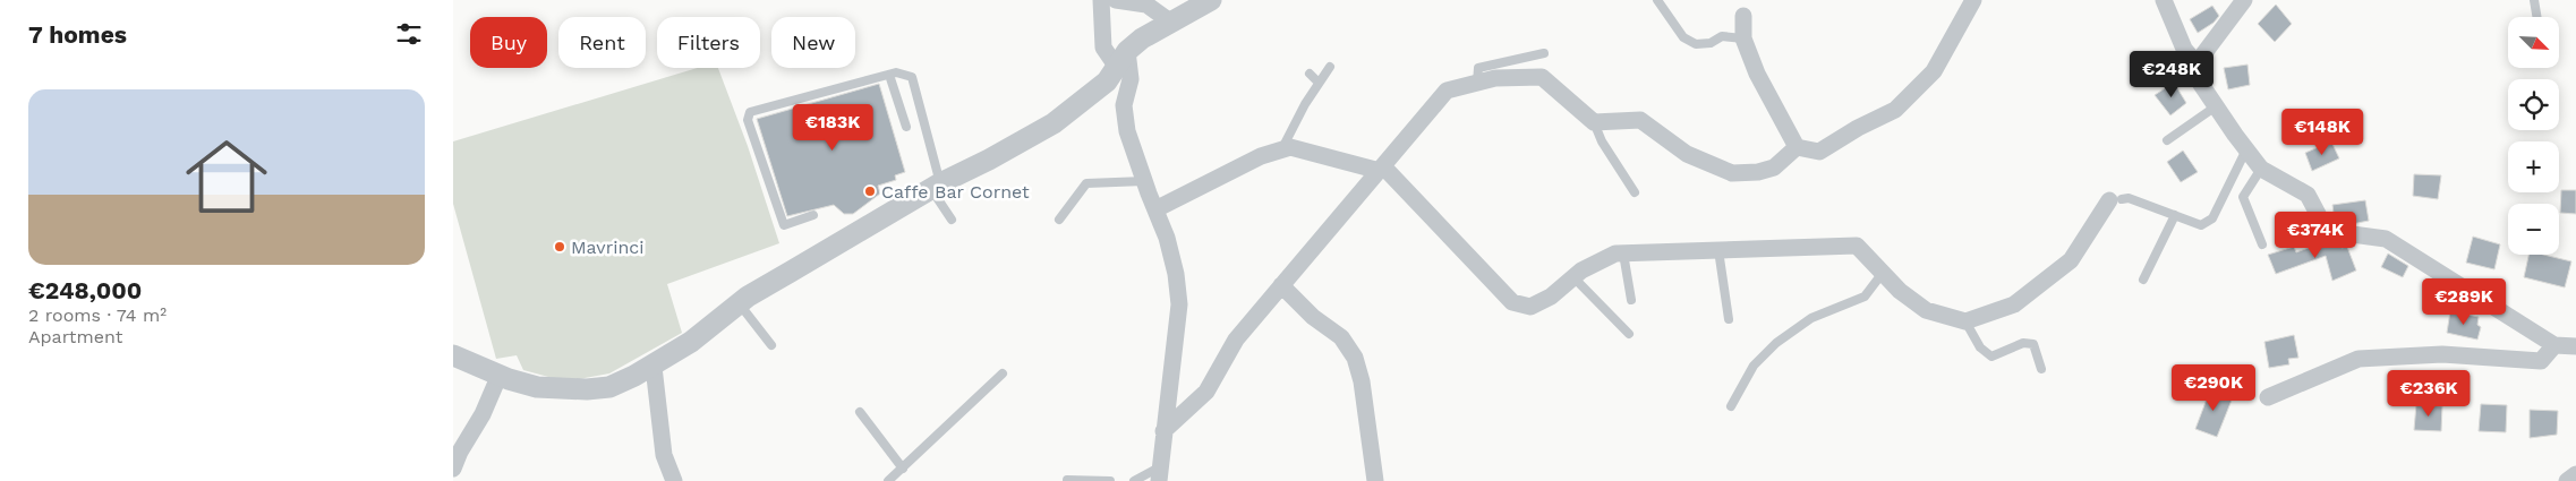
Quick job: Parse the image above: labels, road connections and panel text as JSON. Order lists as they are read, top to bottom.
{
  "places": ["Caffe Bar Cornet", "Mavrinci"],
  "north": "bottom right",
  "page": {
    "heading": "7 homes",
    "map_buttons": ["+", "−"],
    "chip": [
      "Buy",
      "Rent",
      "Filters",
      "New"
    ],
    "price": [
      "€248K",
      "€183K",
      "€148K",
      "€374K",
      "€289K",
      "€290K",
      "€236K"
    ],
    "list": [
      {
        "name": "€248,000",
        "note": "2 rooms · 74 m² · Apartment"
      }
    ]
  }
}
